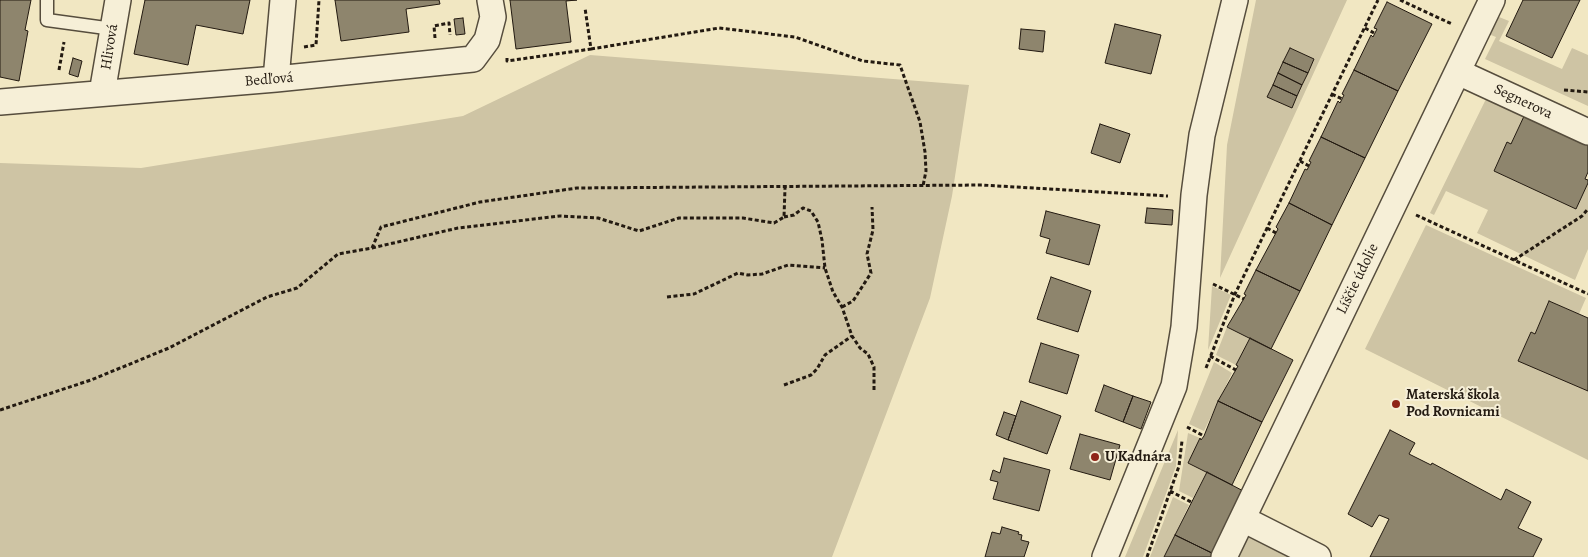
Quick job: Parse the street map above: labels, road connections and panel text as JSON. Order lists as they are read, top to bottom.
{
  "streets": {
    "street": [
      "Hlivová",
      "Bedľová",
      "Segnerova",
      "Líščie údolie"
    ]
  },
  "crossings": [
    ["Hlivová", "Bedľová"],
    ["Segnerova", "Líščie údolie"]
  ],
  "places": ["Materská škola Pod Rovnicami", "U Kadnára"]
}
